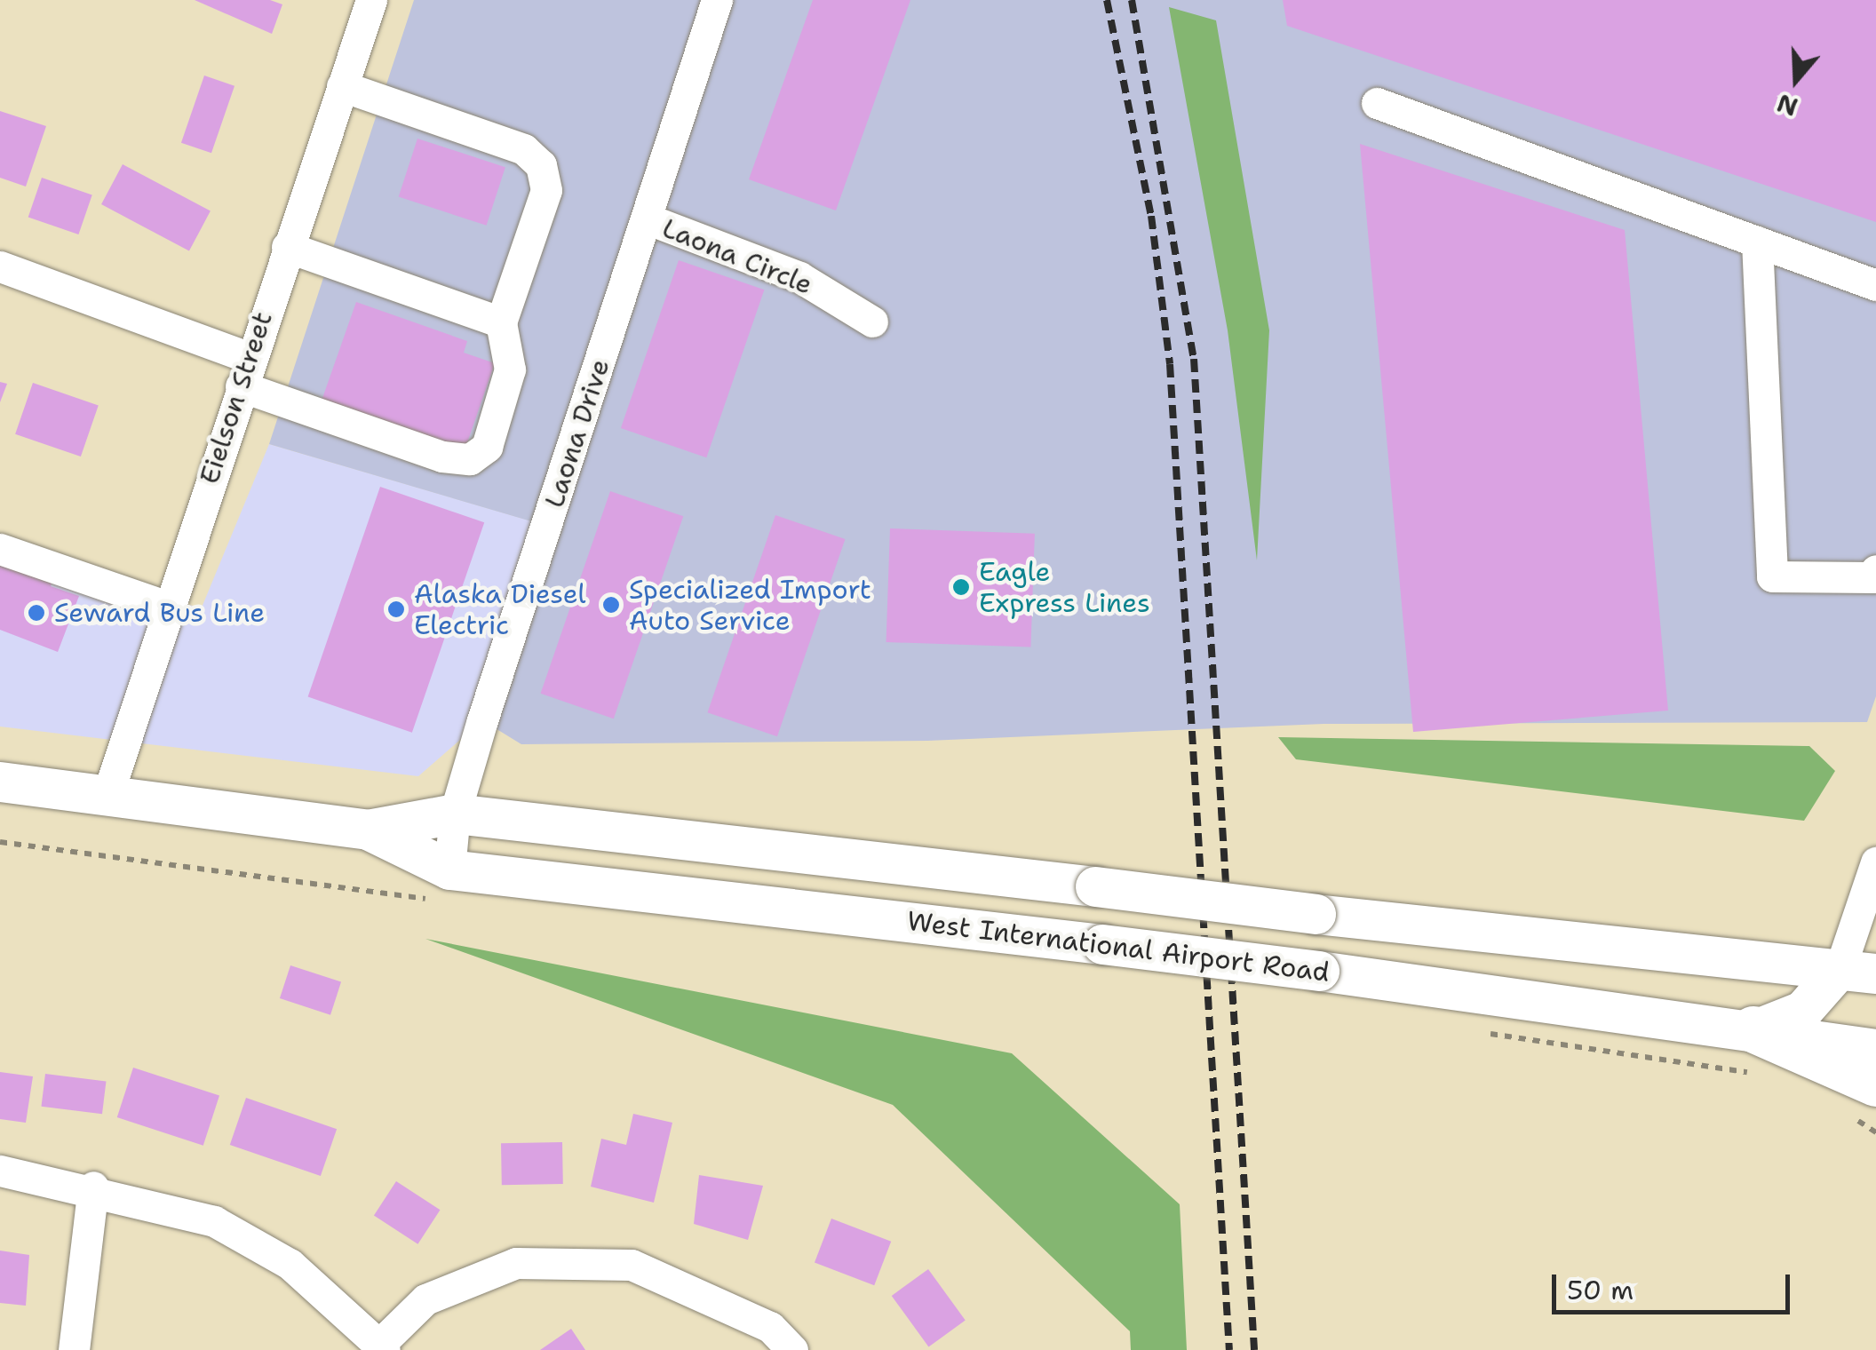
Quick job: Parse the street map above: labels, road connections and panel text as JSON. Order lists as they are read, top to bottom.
{
  "streets": {
    "main road": ["West International Airport Road"],
    "street": ["Laona Circle", "Eielson Street", "Laona Drive"]
  },
  "crossings": [
    ["Laona Circle", "Laona Drive"],
    ["Eielson Street", "West International Airport Road"],
    ["Laona Drive", "West International Airport Road"]
  ],
  "places": [
    "Eagle Express Lines",
    "Specialized Import Auto Service",
    "Alaska Diesel Electric",
    "Seward Bus Line"
  ],
  "scale_bar": "50 m",
  "north": "bottom"
}
